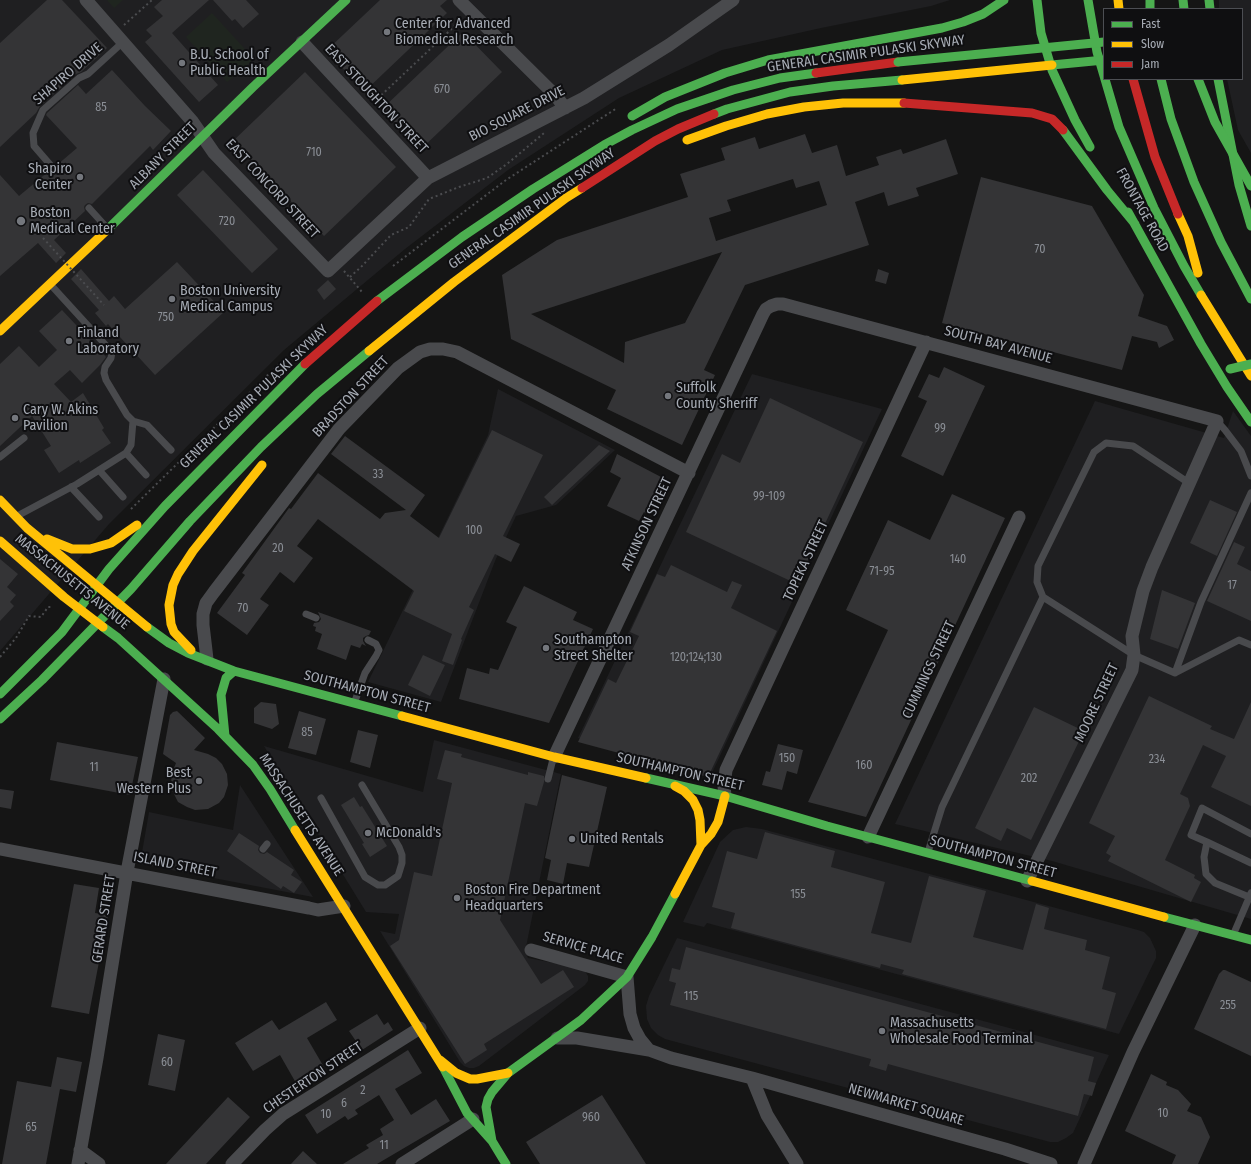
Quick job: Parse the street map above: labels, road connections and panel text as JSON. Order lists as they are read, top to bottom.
{
  "streets": {
    "main road": [
      "GENERAL CASIMIR PULASKI SKYWAY",
      "ALBANY STREET",
      "FRONTAGE ROAD",
      "MASSACHUSETTS AVENUE",
      "SOUTHAMPTON STREET"
    ],
    "street": [
      "EAST STOUGHTON STREET",
      "BIO SQUARE DRIVE",
      "EAST CONCORD STREET",
      "SOUTH BAY AVENUE",
      "BRADSTON STREET",
      "ATKINSON STREET",
      "TOPEKA STREET",
      "CUMMINGS STREET",
      "MOORE STREET",
      "ISLAND STREET",
      "GERARD STREET",
      "SERVICE PLACE",
      "CHESTERTON STREET",
      "NEWMARKET SQUARE"
    ],
    "lane": ["SHAPIRO DRIVE"]
  },
  "crossings": [
    ["GENERAL CASIMIR PULASKI SKYWAY", "MASSACHUSETTS AVENUE"],
    ["GENERAL CASIMIR PULASKI SKYWAY", "SOUTHAMPTON STREET"],
    ["SHAPIRO DRIVE", "EAST CONCORD STREET"],
    ["EAST STOUGHTON STREET", "BIO SQUARE DRIVE"],
    ["EAST STOUGHTON STREET", "ALBANY STREET"],
    ["BIO SQUARE DRIVE", "EAST CONCORD STREET"],
    ["ALBANY STREET", "EAST CONCORD STREET"],
    ["SOUTH BAY AVENUE", "ATKINSON STREET"],
    ["SOUTH BAY AVENUE", "TOPEKA STREET"],
    ["SOUTH BAY AVENUE", "MOORE STREET"],
    ["BRADSTON STREET", "ATKINSON STREET"],
    ["BRADSTON STREET", "SOUTHAMPTON STREET"],
    ["ATKINSON STREET", "SOUTHAMPTON STREET"],
    ["TOPEKA STREET", "SOUTHAMPTON STREET"],
    ["MASSACHUSETTS AVENUE", "SOUTHAMPTON STREET"],
    ["MASSACHUSETTS AVENUE", "ISLAND STREET"],
    ["MASSACHUSETTS AVENUE", "GERARD STREET"],
    ["MASSACHUSETTS AVENUE", "CHESTERTON STREET"],
    ["CUMMINGS STREET", "SOUTHAMPTON STREET"],
    ["SOUTHAMPTON STREET", "MOORE STREET"],
    ["ISLAND STREET", "GERARD STREET"]
  ],
  "places": [
    "Center for Advanced Biomedical Research",
    "B.U. School of Public Health",
    "Shapiro Center",
    "Boston Medical Center",
    "Boston University Medical Campus",
    "Finland Laboratory",
    "Suffolk County Sheriff",
    "Cary W. Akins Pavilion",
    "Southampton Street Shelter",
    "Best Western Plus",
    "McDonald's",
    "United Rentals",
    "Boston Fire Department Headquarters",
    "Massachusetts Wholesale Food Terminal"
  ],
  "house_numbers": [
    "670",
    "85",
    "710",
    "720",
    "70",
    "750",
    "99",
    "33",
    "99-109",
    "100",
    "20",
    "140",
    "71-95",
    "17",
    "70",
    "120;124;130",
    "85",
    "150",
    "234",
    "160",
    "11",
    "202",
    "155",
    "115",
    "255",
    "60",
    "2",
    "6",
    "10",
    "10",
    "960",
    "65",
    "11"
  ],
  "legend": ["Fast", "Slow", "Jam"]
}
